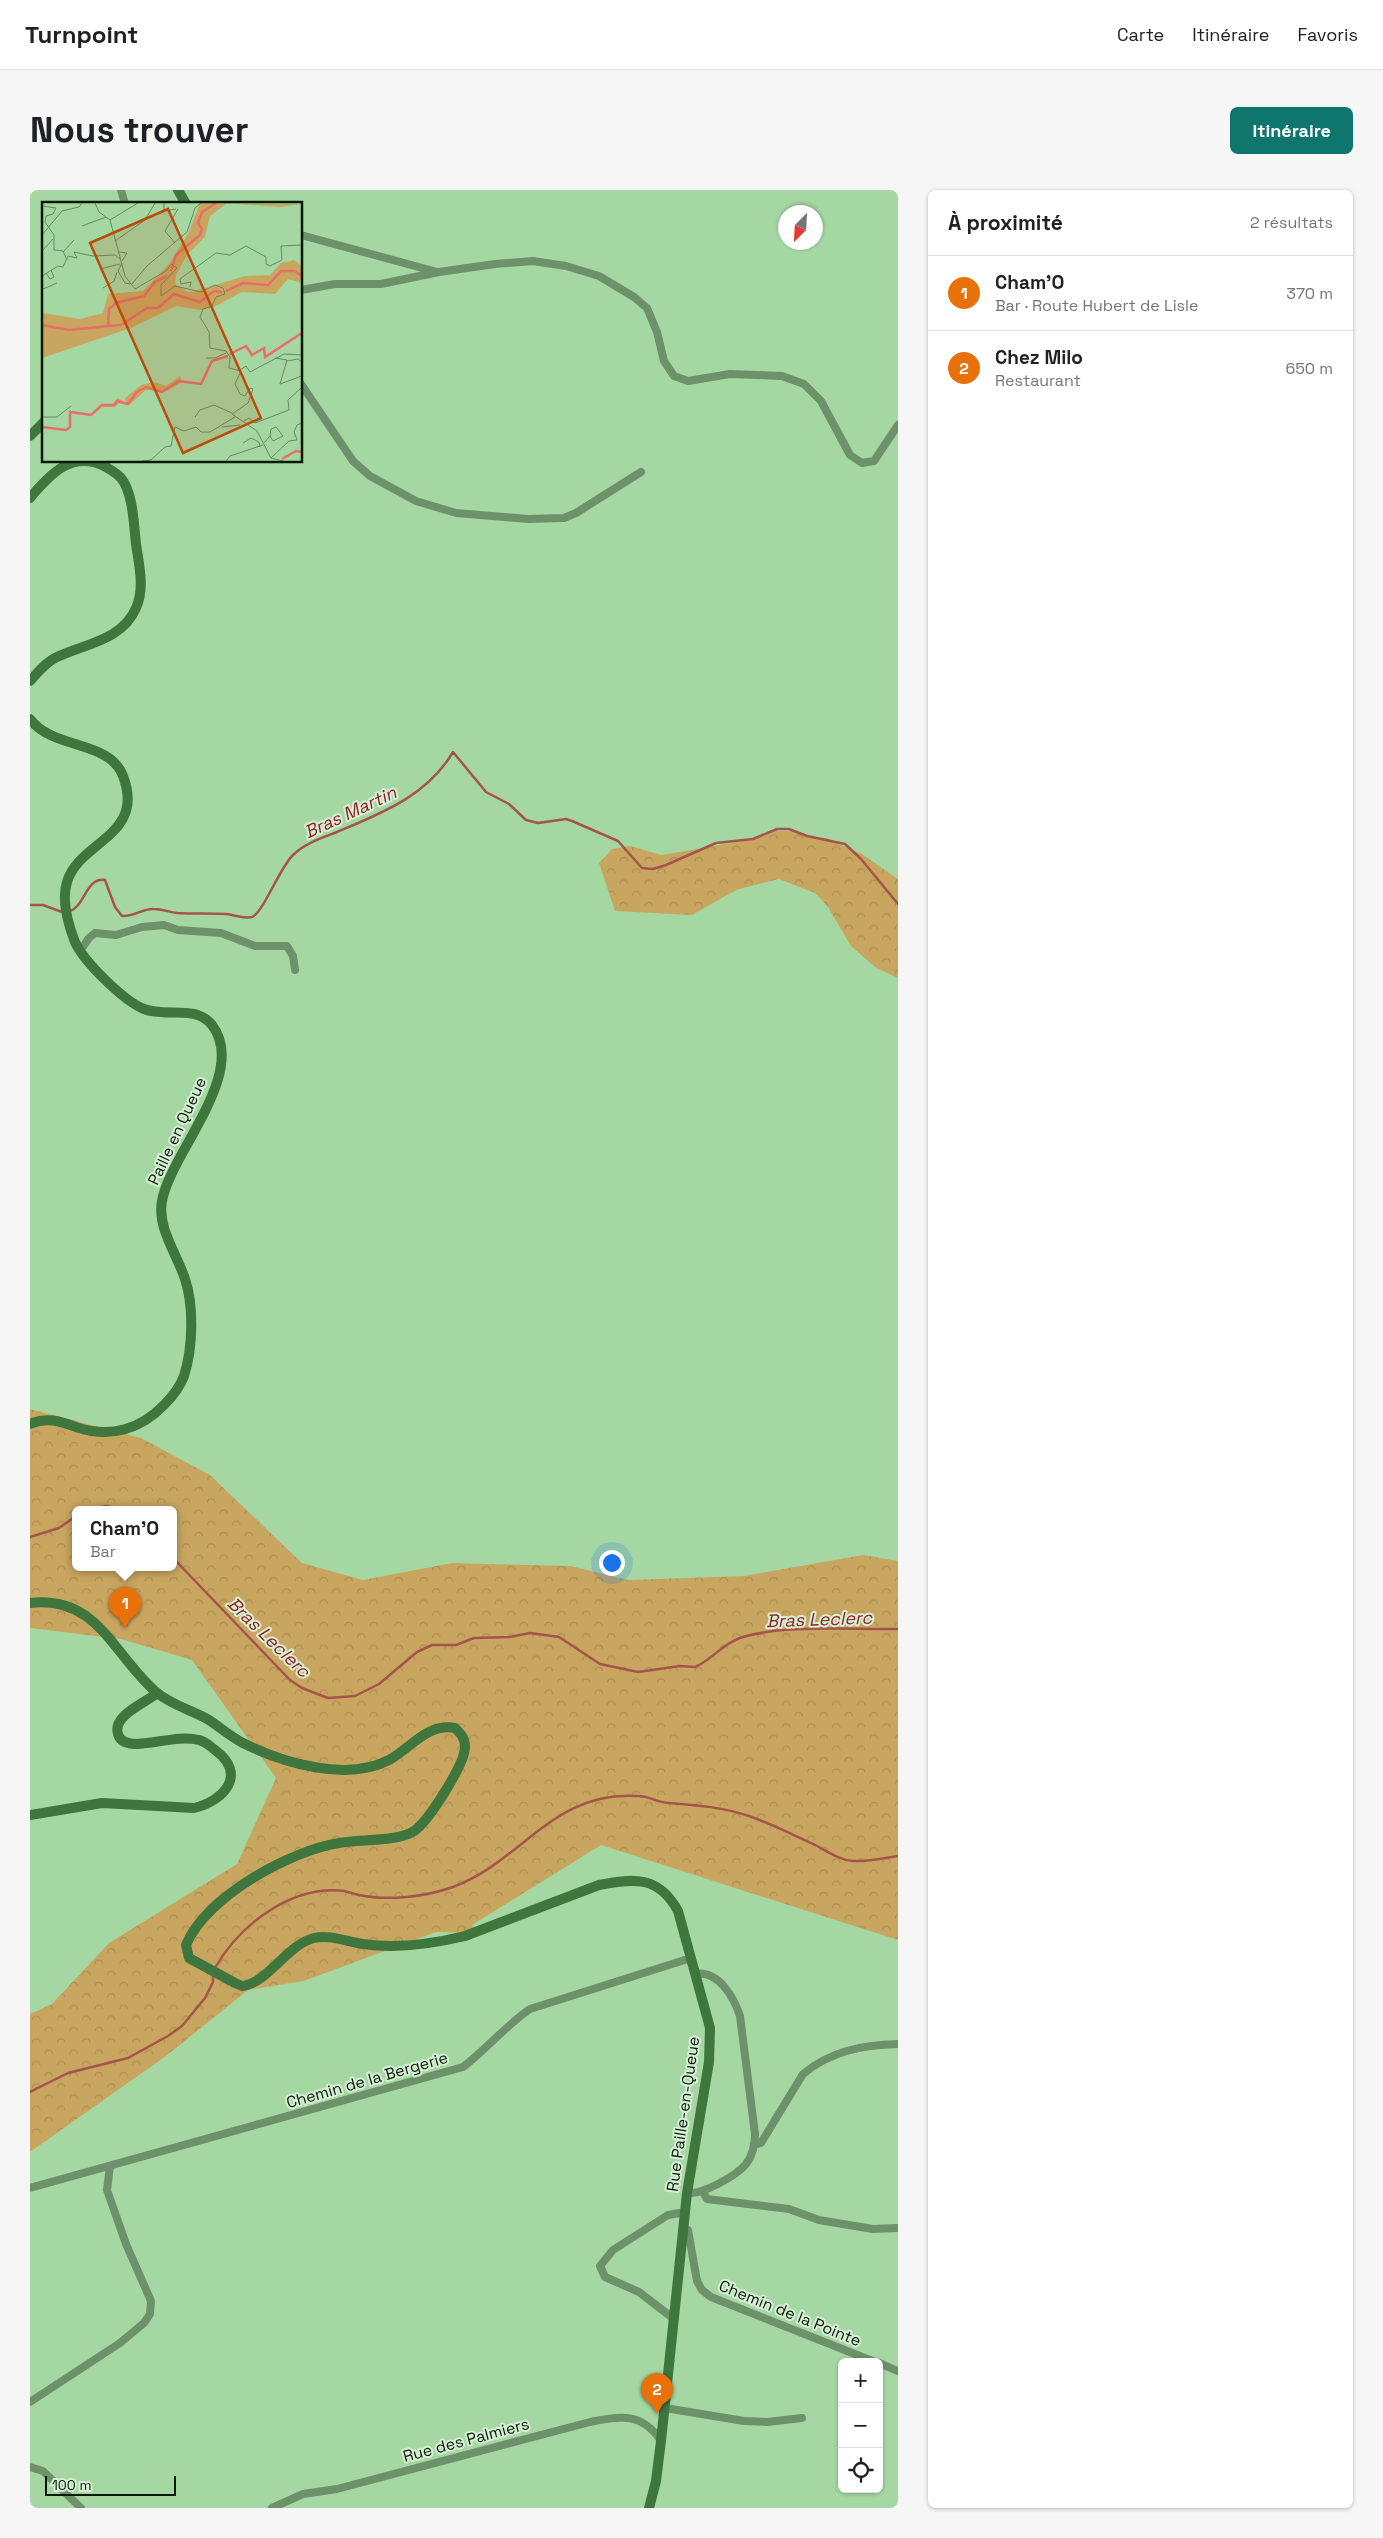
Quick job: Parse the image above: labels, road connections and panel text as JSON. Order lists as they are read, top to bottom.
{
  "streets": {
    "main road": ["Paille en Queue", "Rue Paille-en-Queue"],
    "street": ["Chemin de la Bergerie", "Chemin de la Pointe", "Rue des Palmiers"]
  },
  "crossings": [
    ["Chemin de la Bergerie", "Rue Paille-en-Queue"],
    ["Rue Paille-en-Queue", "Chemin de la Pointe"],
    ["Rue Paille-en-Queue", "Rue des Palmiers"]
  ],
  "water": ["Bras Martin", "Bras Leclerc"],
  "scale_bar": "100 m",
  "north": "bottom left",
  "page": {
    "header": "Turnpoint",
    "nav": ["Carte", "Itinéraire", "Favoris"],
    "buttons": "Itinéraire",
    "title": "Nous trouver",
    "heading": ["À proximité", "2 résultats"],
    "list": [
      {
        "mark": "1",
        "name": "Cham'O",
        "note": "Bar · Route Hubert de Lisle",
        "value": "370 m"
      },
      {
        "mark": "2",
        "name": "Chez Milo",
        "note": "Restaurant",
        "value": "650 m"
      }
    ],
    "popup": ["Cham'O", "Bar"],
    "pins": ["1", "2"],
    "map_buttons": ["+", "−"],
    "scale": "100 m"
  }
}
